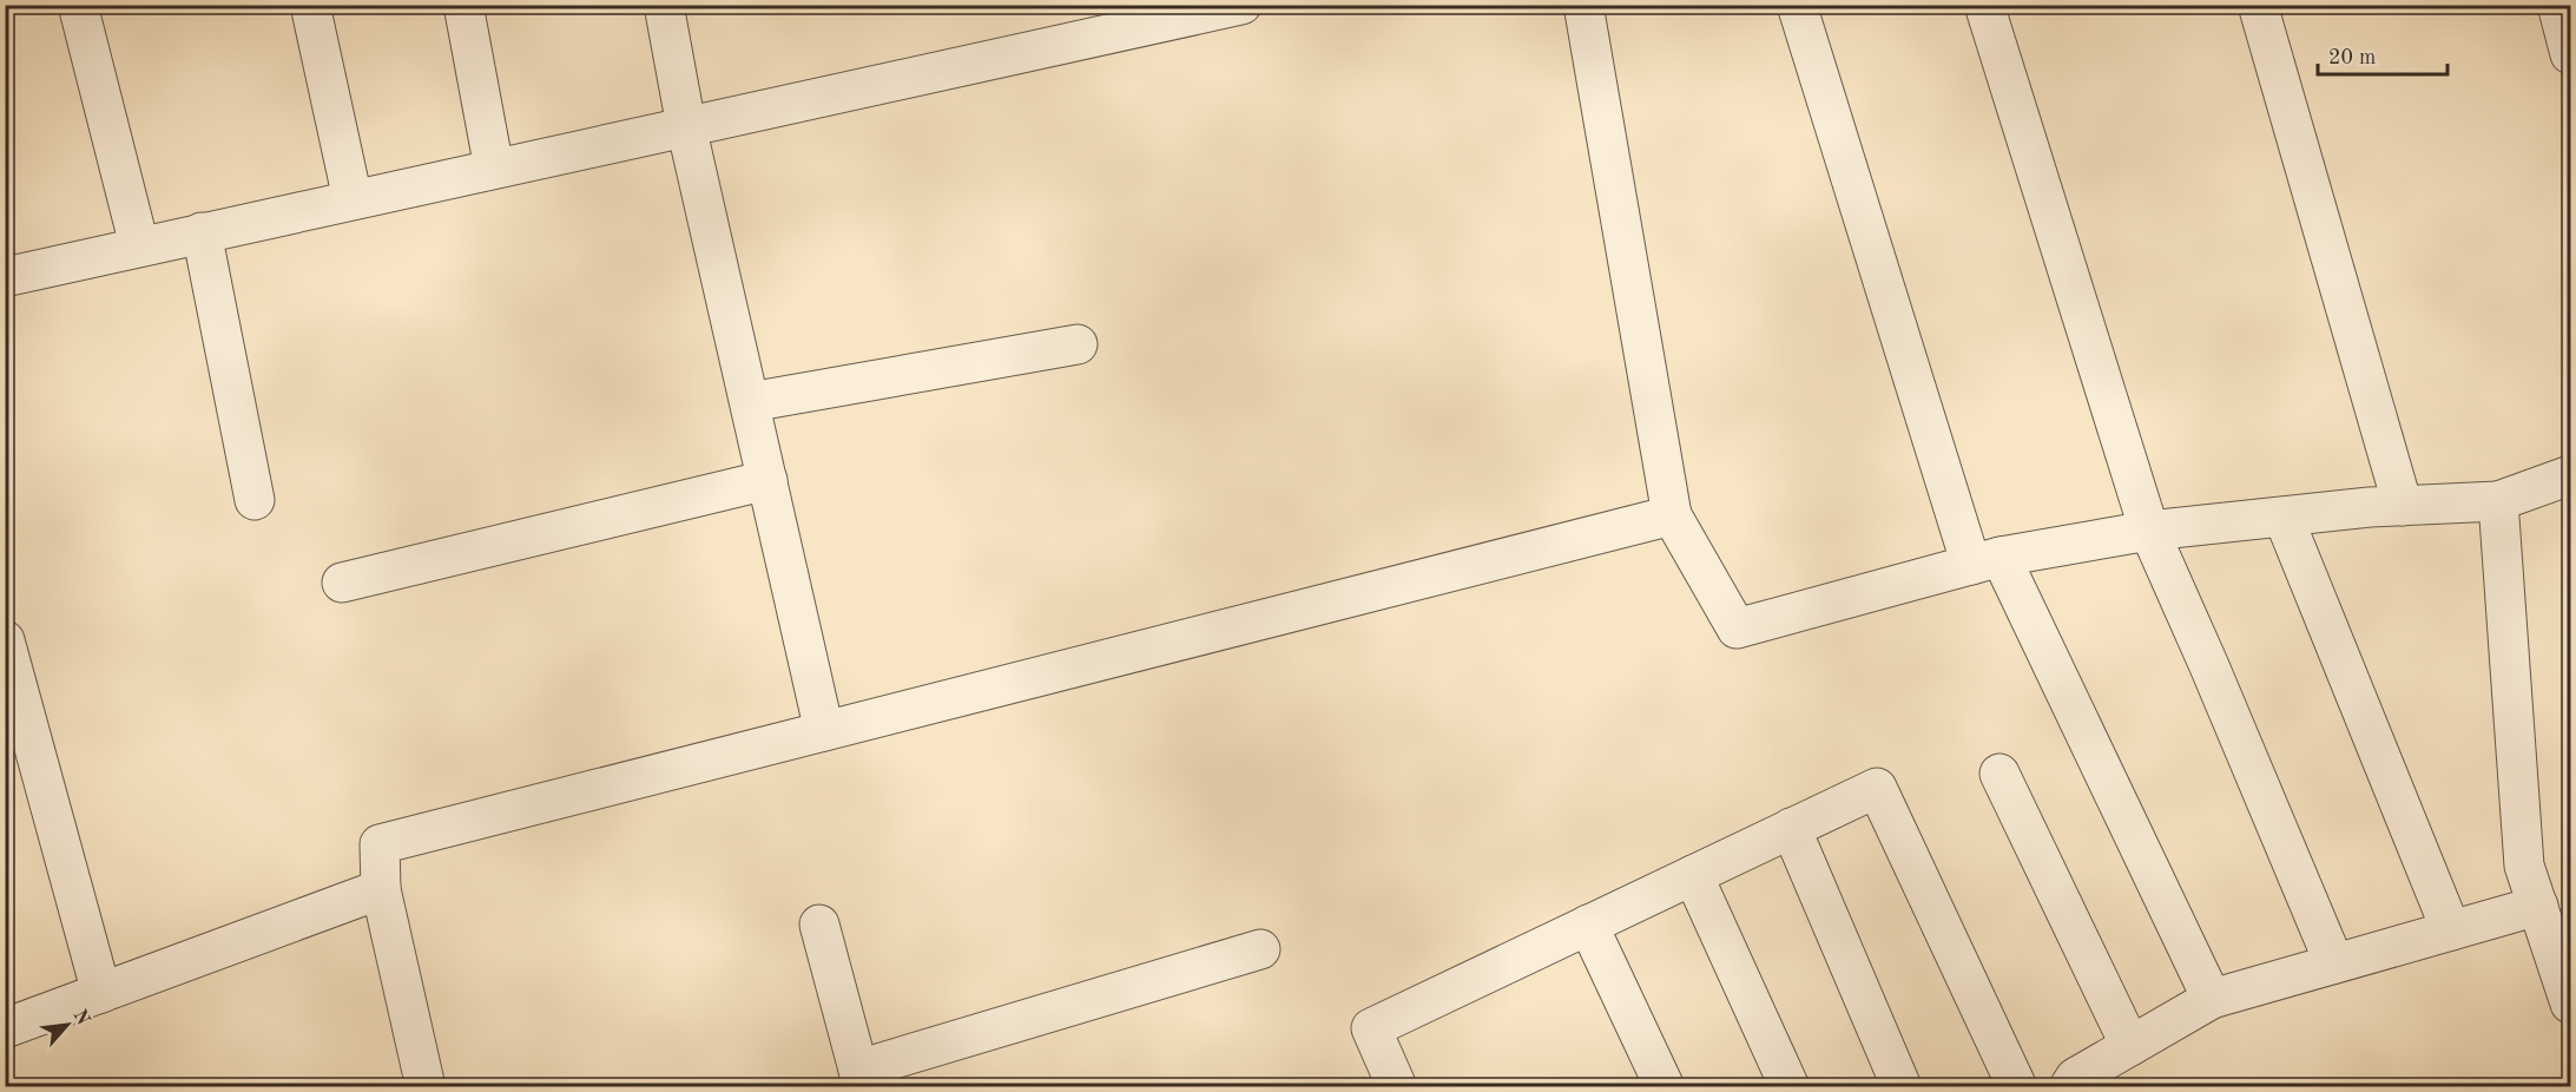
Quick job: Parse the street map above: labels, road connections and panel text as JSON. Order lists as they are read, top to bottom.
{
  "scale_bar": "20 m",
  "north": "top right"
}
